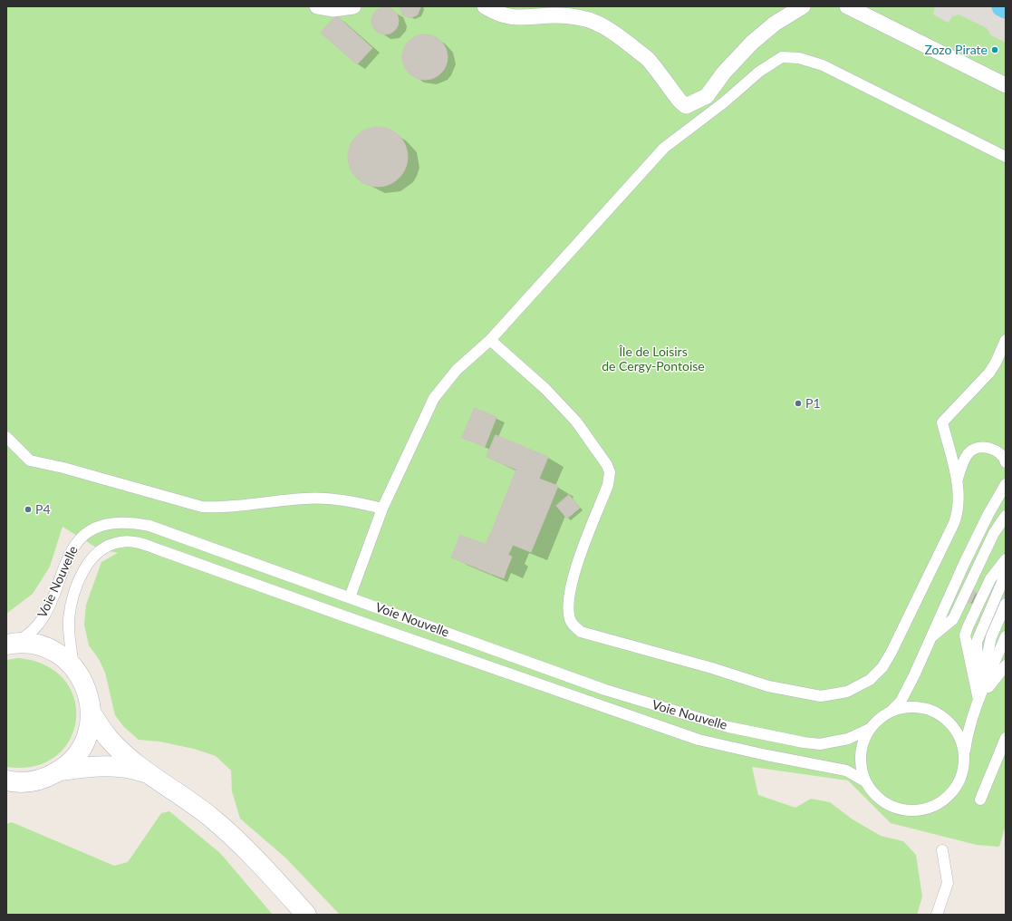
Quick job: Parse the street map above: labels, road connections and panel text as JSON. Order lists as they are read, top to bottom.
{
  "streets": {
    "lane": ["Voie Nouvelle"]
  },
  "parks": ["Île de Loisirs de Cergy-Pontoise"],
  "places": ["Zozo Pirate", "P1", "P4"]
}
